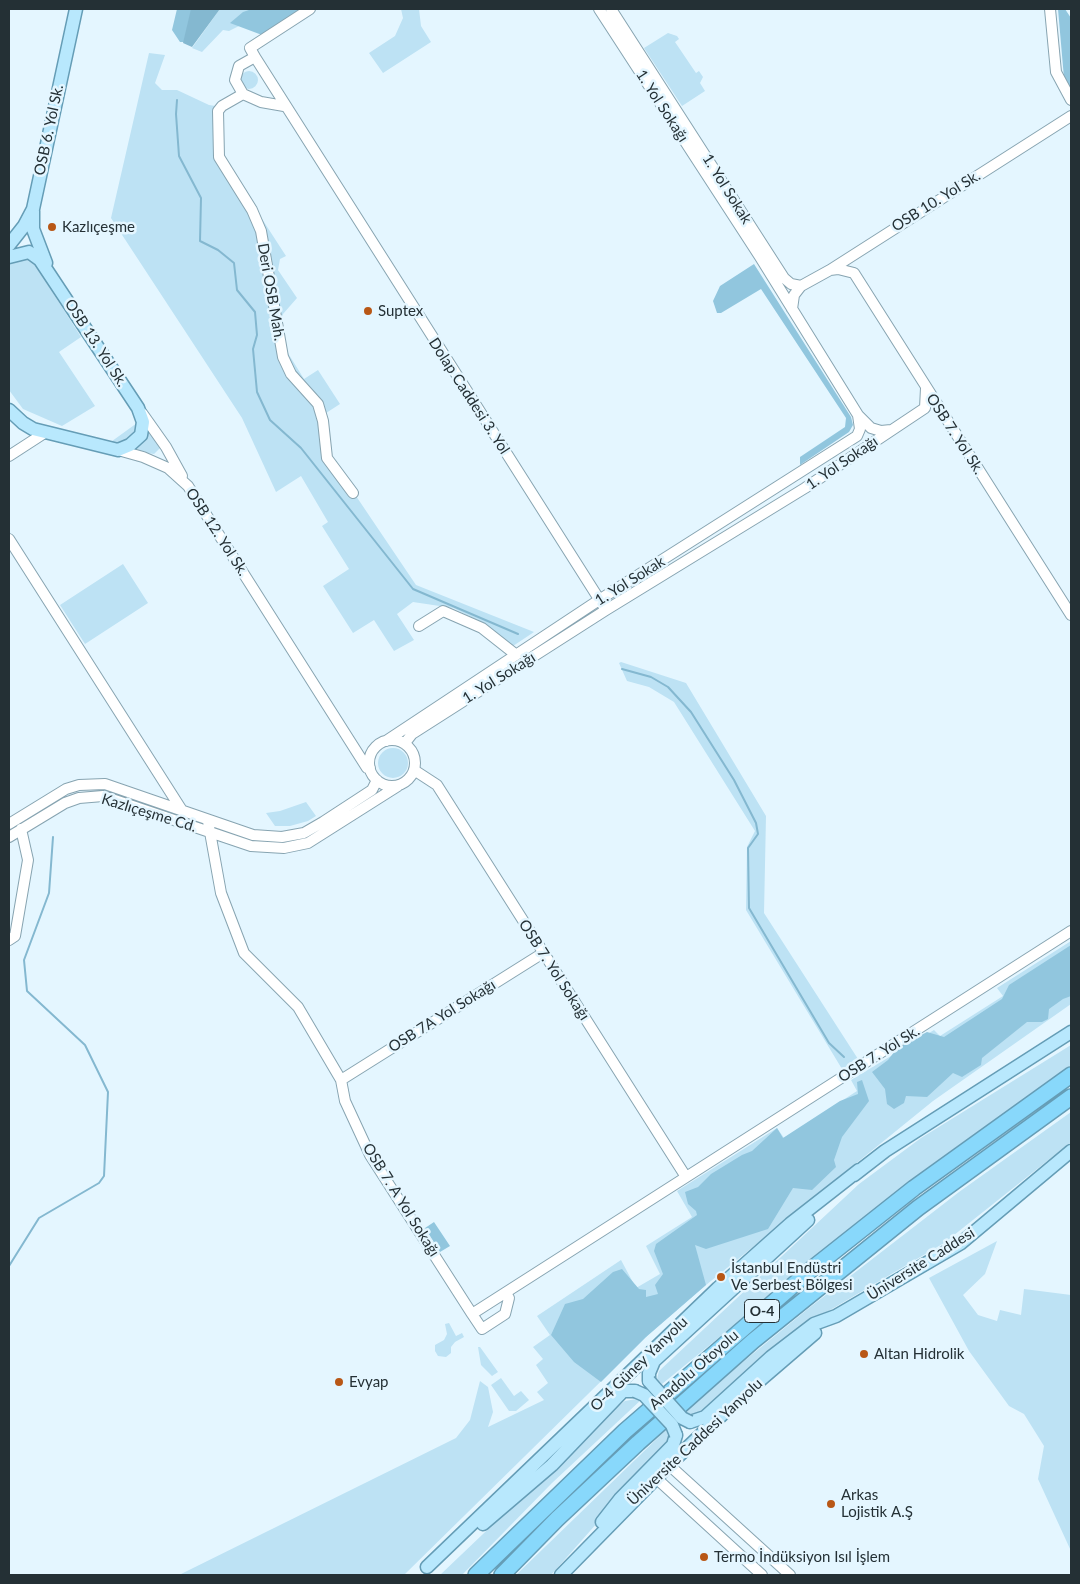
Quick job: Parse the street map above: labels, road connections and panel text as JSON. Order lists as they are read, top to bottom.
{
  "streets": {
    "highway": ["O-4", "Anadolu Otoyolu"],
    "main road": [
      "OSB 6. Yol Sk.",
      "OSB 13. Yol Sk.",
      "OSB 12. Yol Sk.",
      "Üniversite Caddesi",
      "O-4 Güney Yanyolu",
      "Üniversite Caddesi Yanyolu"
    ],
    "street": [
      "1. Yol Sokağı",
      "1. Yol Sokak",
      "OSB 10. Yol Sk.",
      "Deri OSB Mah.",
      "Dolap Caddesi 3. Yol",
      "OSB 7. Yol Sk.",
      "Kazlıçeşme Cd.",
      "OSB 7. Yol Sokağı",
      "OSB 7A Yol Sokağı",
      "OSB 7. A Yol Sokağı"
    ]
  },
  "crossings": [
    ["1. Yol Sokağı", "1. Yol Sokak"],
    ["1. Yol Sokağı", "Dolap Caddesi 3. Yol"],
    ["1. Yol Sokağı", "OSB 12. Yol Sk."],
    ["1. Yol Sokağı", "OSB 7. Yol Sokağı"],
    ["1. Yol Sokak", "OSB 10. Yol Sk."],
    ["1. Yol Sokak", "Dolap Caddesi 3. Yol"],
    ["1. Yol Sokak", "OSB 12. Yol Sk."],
    ["1. Yol Sokak", "OSB 7. Yol Sokağı"],
    ["OSB 7. Yol Sk.", "OSB 7. Yol Sokağı"],
    ["OSB 12. Yol Sk.", "OSB 7. Yol Sokağı"],
    ["Kazlıçeşme Cd.", "OSB 7. A Yol Sokağı"],
    ["OSB 7. Yol Sokağı", "OSB 7A Yol Sokağı"],
    ["OSB 7A Yol Sokağı", "OSB 7. A Yol Sokağı"],
    ["Üniversite Caddesi", "Üniversite Caddesi Yanyolu"]
  ],
  "places": [
    "Kazlıçeşme",
    "Suptex",
    "İstanbul Endüstri Ve Serbest Bölgesi",
    "Altan Hidrolik",
    "Evyap",
    "Arkas Lojistik A.Ş",
    "Termo İndüksiyon Isıl İşlem"
  ]
}
